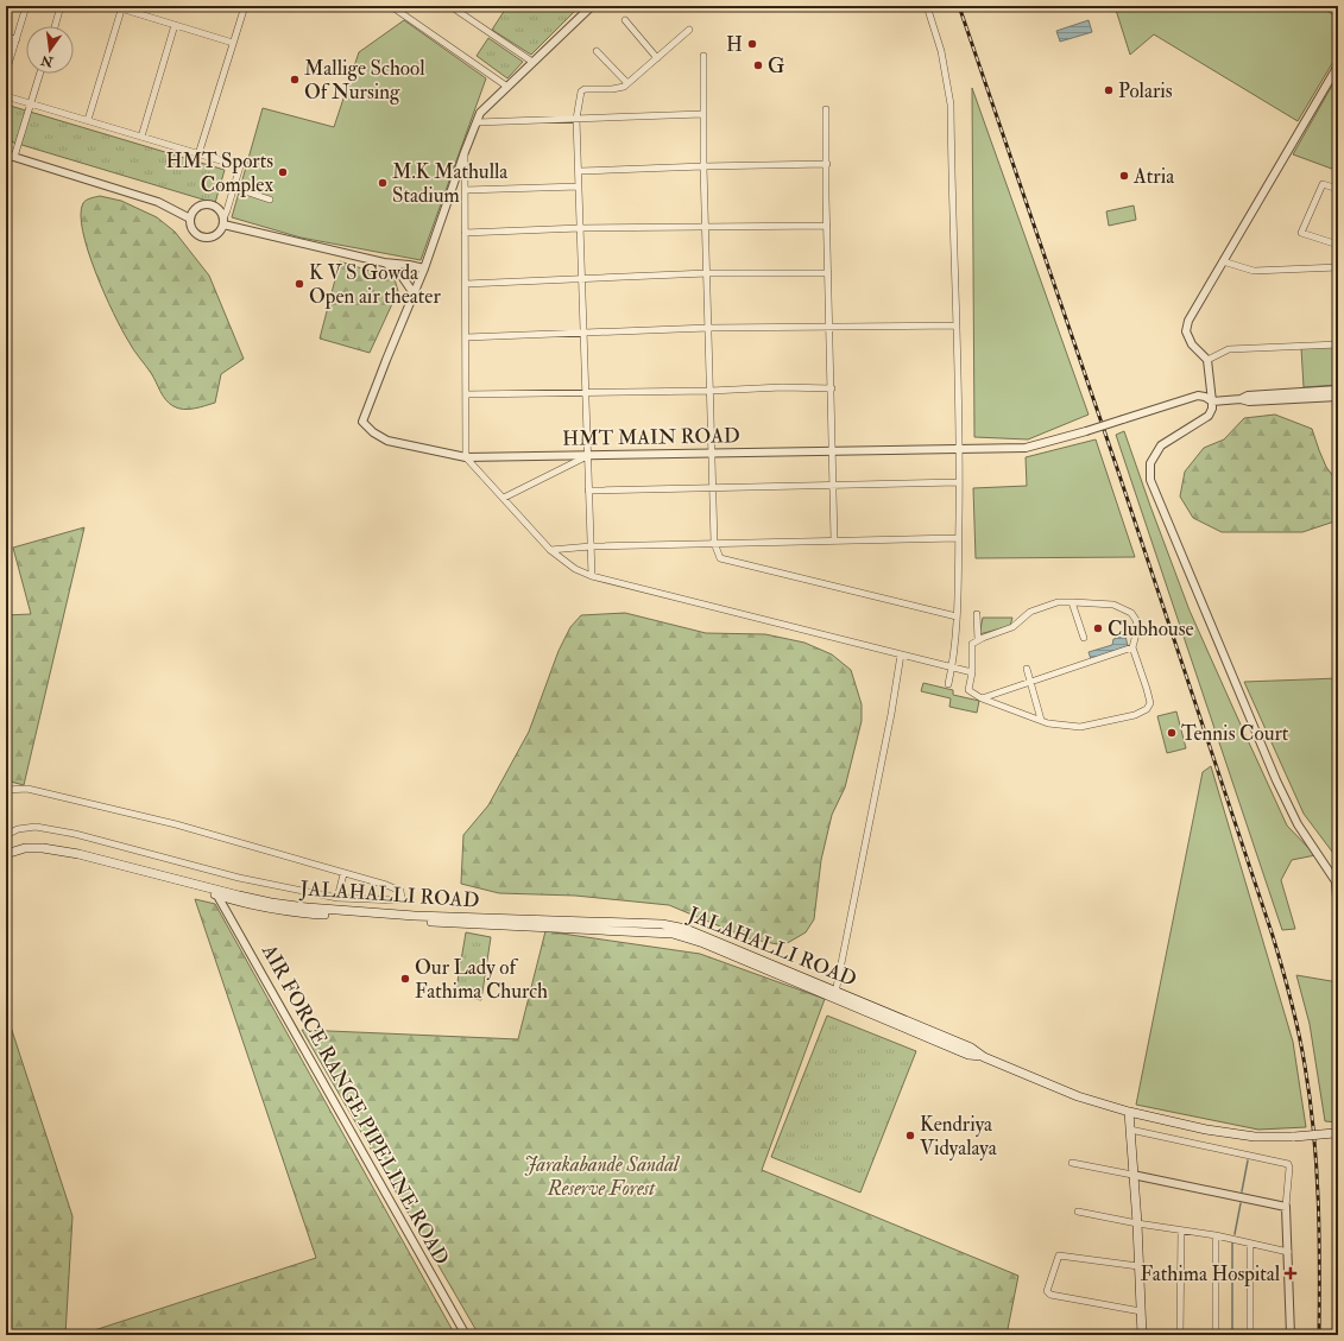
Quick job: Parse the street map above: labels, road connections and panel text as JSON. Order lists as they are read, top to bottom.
{
  "streets": {
    "main road": ["JALAHALLI ROAD"],
    "street": ["HMT MAIN ROAD", "AIR FORCE RANGE PIPELINE ROAD"]
  },
  "crossings": [
    ["JALAHALLI ROAD", "AIR FORCE RANGE PIPELINE ROAD"]
  ],
  "parks": ["Jarakabande Sandal Reserve Forest"],
  "places": {
    "other": [
      "H",
      "G",
      "Mallige School Of Nursing",
      "Polaris",
      "HMT Sports Complex",
      "Atria",
      "M.K Mathulla Stadium",
      "K V S Gowda Open air theater",
      "Clubhouse",
      "Tennis Court",
      "Our Lady of Fathima Church",
      "Kendriya Vidyalaya"
    ],
    "health": ["Fathima Hospital"]
  },
  "north": "bottom"
}
